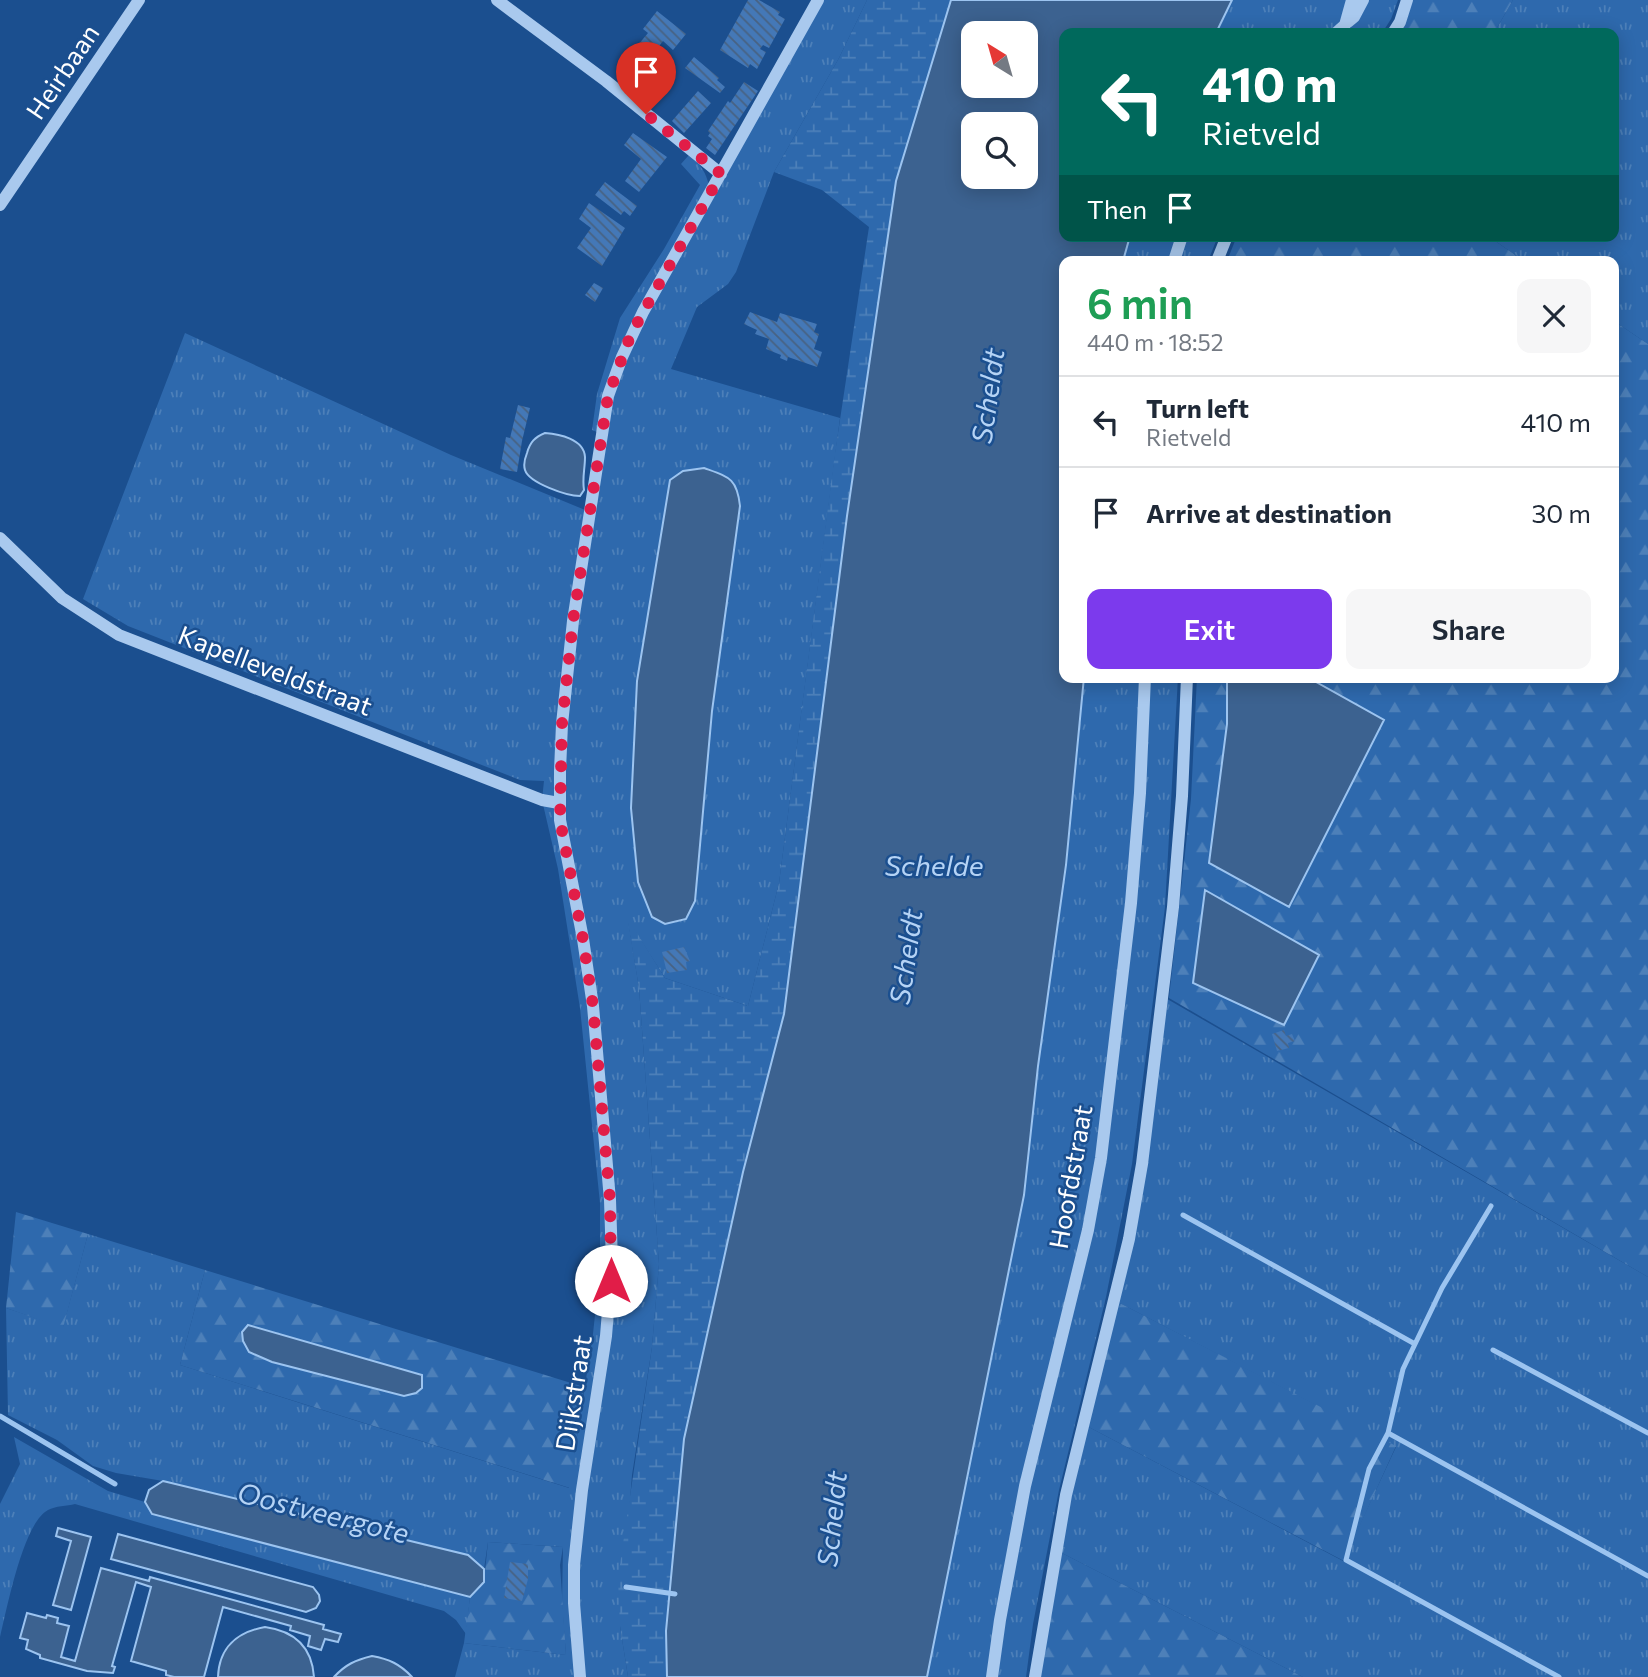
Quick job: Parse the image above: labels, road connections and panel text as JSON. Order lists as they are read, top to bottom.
{
  "streets": {
    "street": [
      "Heirbaan",
      "Kapelleveldstraat",
      "Hoofdstraat",
      "Dijkstraat"
    ]
  },
  "crossings": [
    ["Kapelleveldstraat", "Dijkstraat"]
  ],
  "water": ["Scheldt", "Schelde", "Oostveergote"],
  "north": "top left",
  "page": {
    "turn": ["410 m", "Rietveld"],
    "then": "Then",
    "heading": ["6 min", "440 m · 18:52"],
    "list": [
      {
        "name": "Turn left",
        "note": "Rietveld",
        "value": "410 m"
      },
      {
        "name": "Arrive at destination",
        "value": "30 m"
      }
    ],
    "buttons": ["Exit", "Share"]
  }
}
